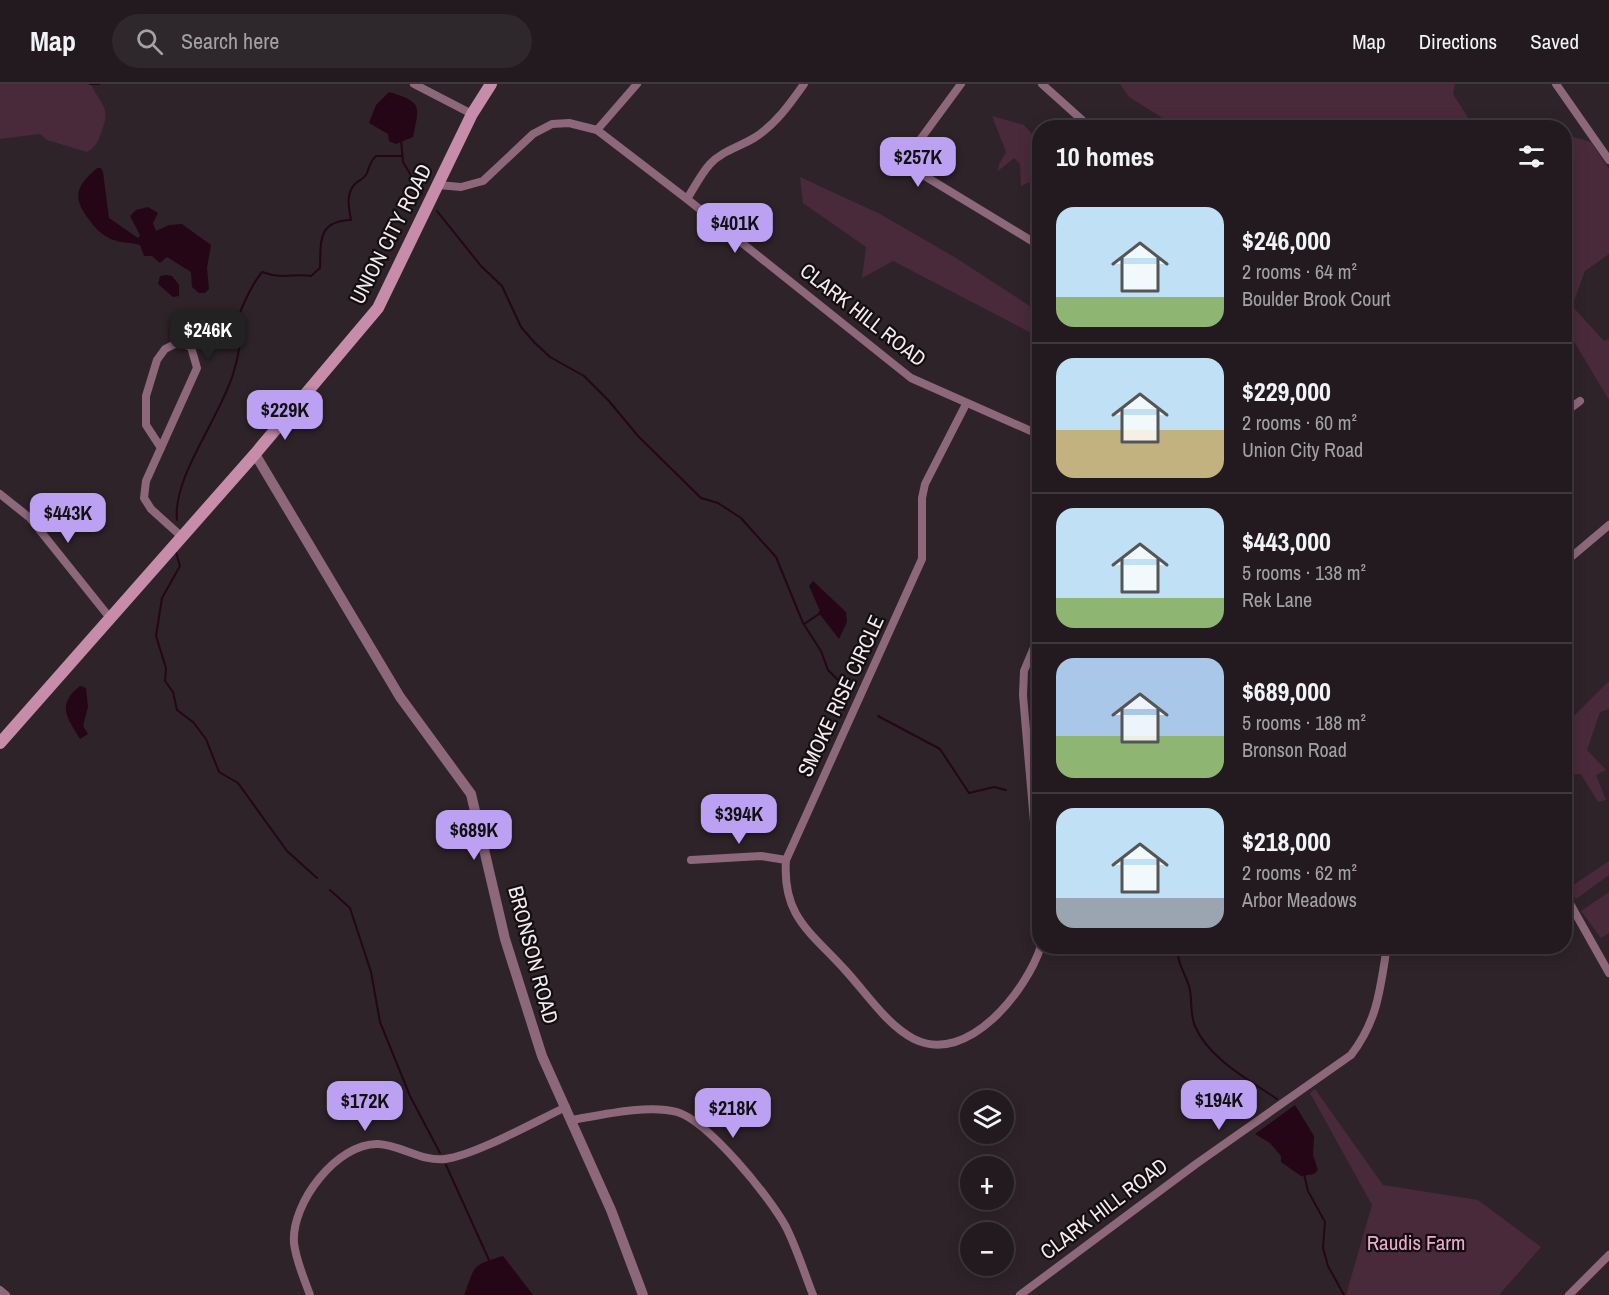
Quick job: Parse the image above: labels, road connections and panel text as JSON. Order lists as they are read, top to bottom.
{
  "streets": {
    "main road": ["UNION CITY ROAD"],
    "street": ["CLARK HILL ROAD", "SMOKE RISE CIRCLE", "BRONSON ROAD"]
  },
  "crossings": [
    ["UNION CITY ROAD", "CLARK HILL ROAD"],
    ["UNION CITY ROAD", "BRONSON ROAD"],
    ["CLARK HILL ROAD", "SMOKE RISE CIRCLE"]
  ],
  "parks": ["Raudis Farm"],
  "page": {
    "header": "Map",
    "search": "Search here",
    "nav": ["Map", "Directions", "Saved"],
    "heading": "10 homes",
    "price": [
      "$257K",
      "$401K",
      "$246K",
      "$229K",
      "$443K",
      "$394K",
      "$689K",
      "$194K",
      "$172K",
      "$218K"
    ],
    "list": [
      {
        "name": "$246,000",
        "note": "2 rooms · 64 m² · Boulder Brook Court"
      },
      {
        "name": "$229,000",
        "note": "2 rooms · 60 m² · Union City Road"
      },
      {
        "name": "$443,000",
        "note": "5 rooms · 138 m² · Rek Lane"
      },
      {
        "name": "$689,000",
        "note": "5 rooms · 188 m² · Bronson Road"
      },
      {
        "name": "$218,000",
        "note": "2 rooms · 62 m² · Arbor Meadows"
      }
    ],
    "map_buttons": ["+", "−"]
  }
}
